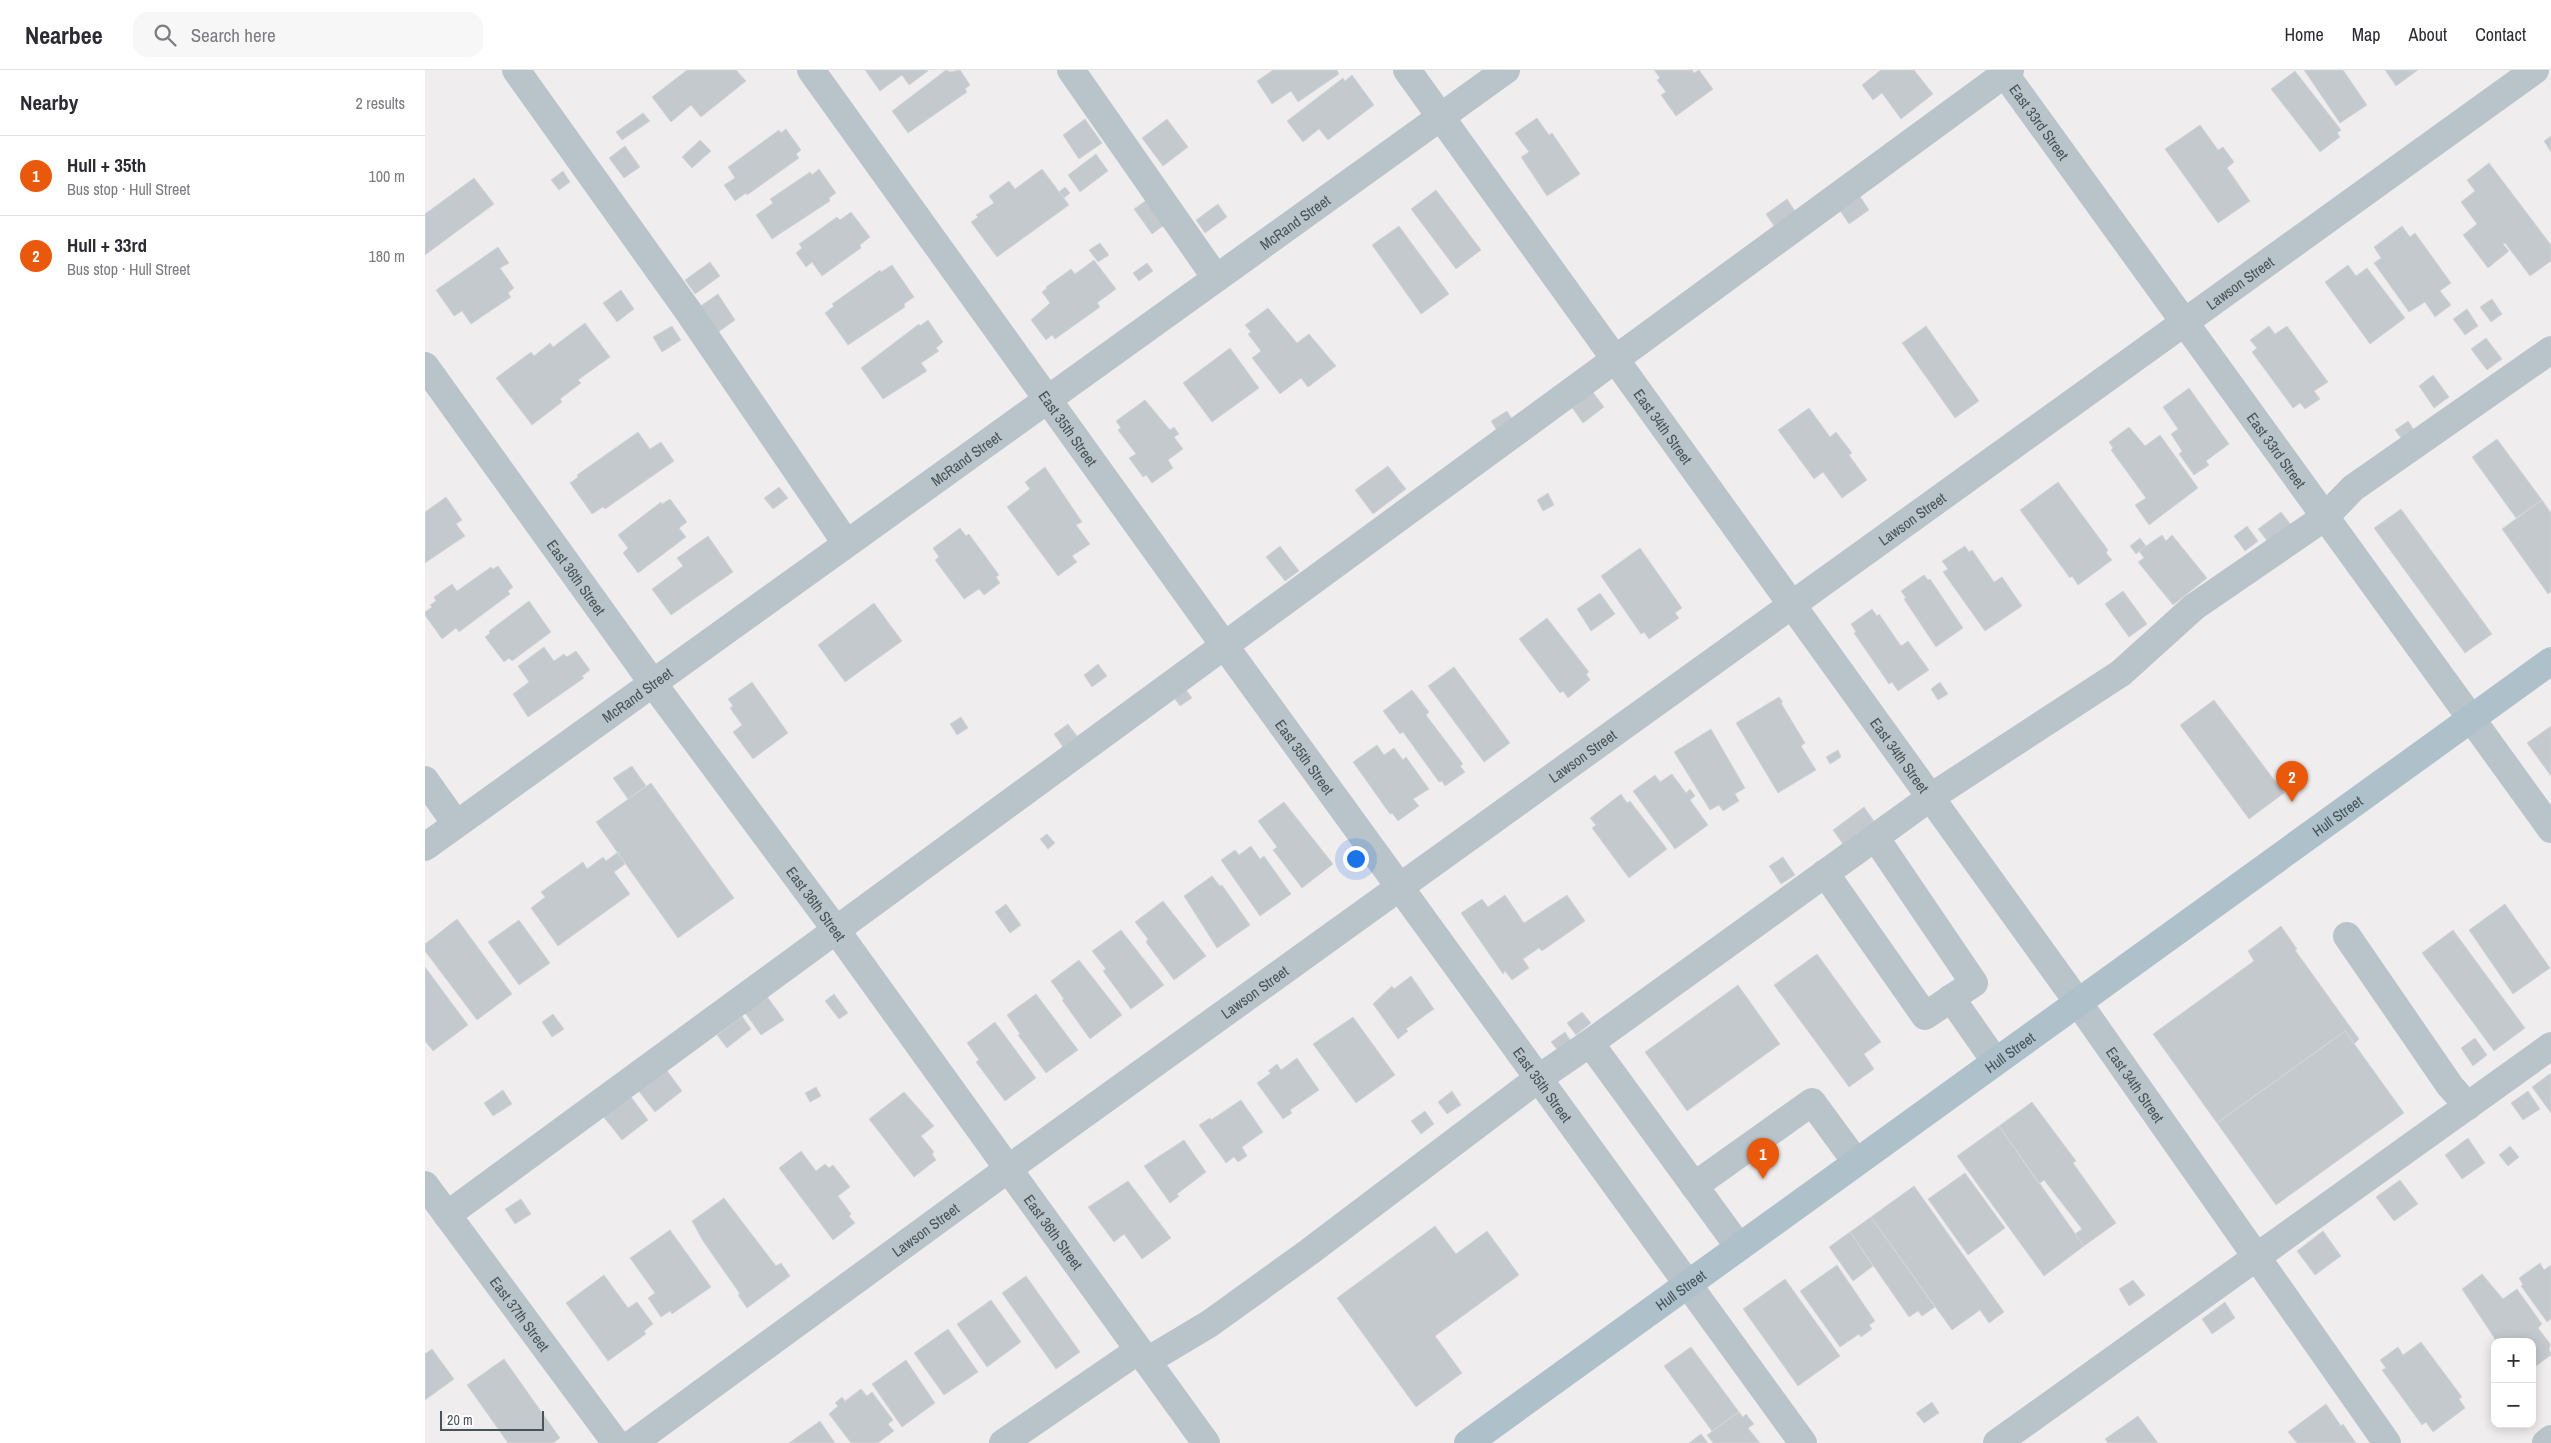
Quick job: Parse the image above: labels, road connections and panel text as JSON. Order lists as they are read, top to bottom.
{
  "streets": {
    "main road": ["Hull Street"],
    "street": [
      "East 33rd Street",
      "McRand Street",
      "Lawson Street",
      "East 34th Street",
      "East 35th Street",
      "East 36th Street",
      "East 37th Street"
    ]
  },
  "crossings": [
    ["East 33rd Street", "Lawson Street"],
    ["East 33rd Street", "Hull Street"],
    ["McRand Street", "East 34th Street"],
    ["McRand Street", "East 35th Street"],
    ["McRand Street", "East 36th Street"],
    ["Lawson Street", "East 34th Street"],
    ["Lawson Street", "East 35th Street"],
    ["Lawson Street", "East 36th Street"],
    ["East 34th Street", "Hull Street"],
    ["East 35th Street", "Hull Street"]
  ],
  "scale_bar": "20 m",
  "page": {
    "header": "Nearbee",
    "search": "Search here",
    "nav": [
      "Home",
      "Map",
      "About",
      "Contact"
    ],
    "heading": ["Nearby", "2 results"],
    "list": [
      {
        "mark": "1",
        "name": "Hull + 35th",
        "note": "Bus stop · Hull Street",
        "value": "100 m"
      },
      {
        "mark": "2",
        "name": "Hull + 33rd",
        "note": "Bus stop · Hull Street",
        "value": "180 m"
      }
    ],
    "pins": ["2", "1"],
    "map_buttons": ["+", "−"],
    "scale": "20 m"
  }
}
